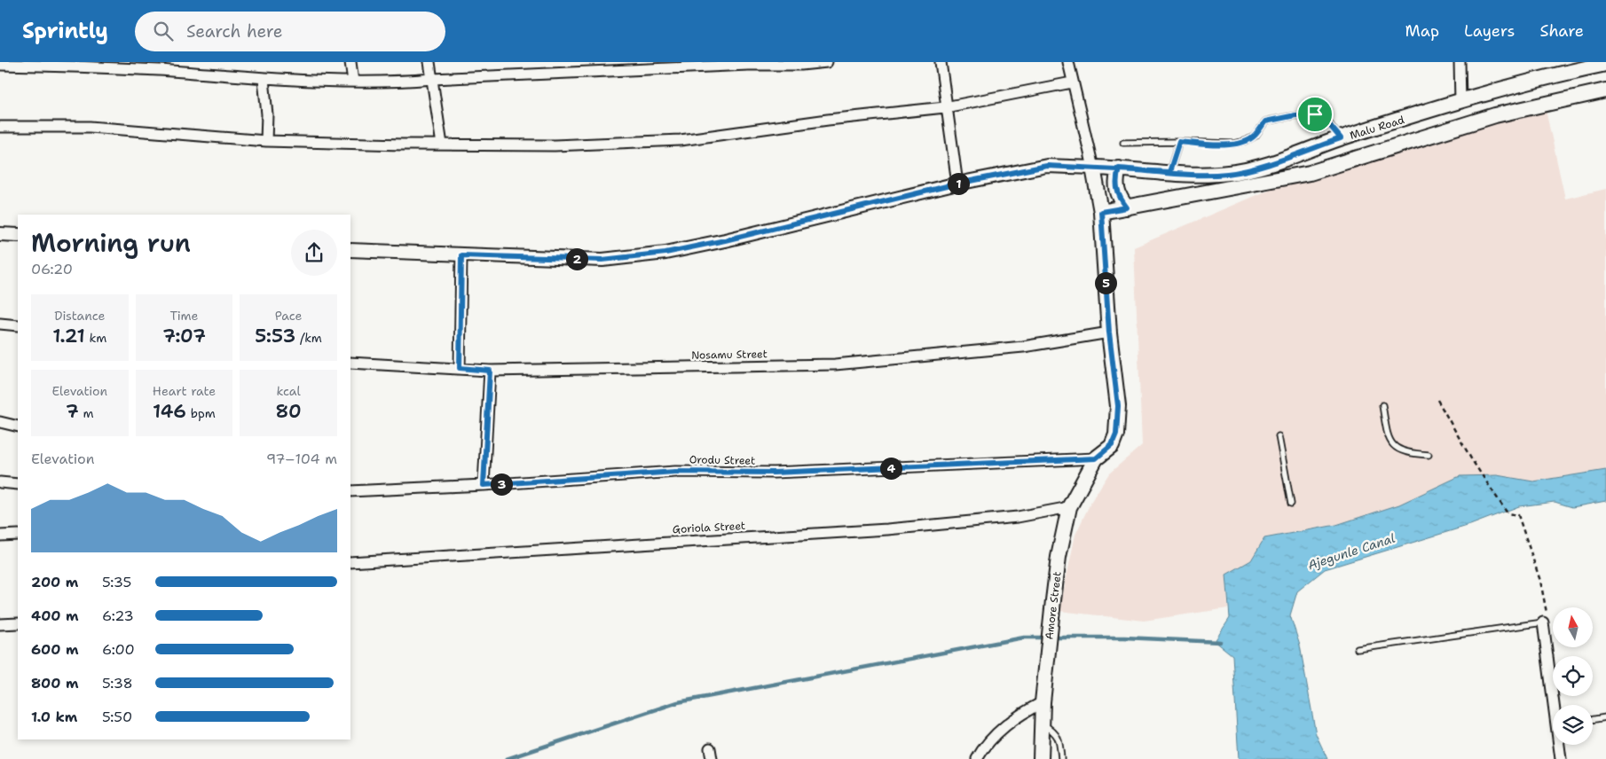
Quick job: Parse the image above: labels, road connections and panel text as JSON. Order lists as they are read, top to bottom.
{
  "streets": {
    "main road": ["Malu Road", "Amore Street"],
    "street": ["Nosamu Street", "Orodu Street", "Goriola Street"]
  },
  "crossings": [
    ["Malu Road", "Amore Street"],
    ["Nosamu Street", "Amore Street"],
    ["Orodu Street", "Amore Street"],
    ["Goriola Street", "Amore Street"]
  ],
  "water": ["Ajegunle Canal"],
  "north": "top",
  "page": {
    "header": "Sprintly",
    "search": "Search here",
    "nav": ["Map", "Layers", "Share"],
    "pins": [
      "1",
      "2",
      "5",
      "4",
      "3"
    ],
    "heading": ["Morning run", "06:20"],
    "stats": [
      ["Distance", "1.21 km"],
      ["Time", "7:07"],
      ["Pace", "5:53 /km"],
      ["Elevation", "7 m"],
      ["Heart rate", "146 bpm"],
      ["kcal", "80"]
    ],
    "chart": ["Elevation", "97–104 m"],
    "list": [
      {
        "name": "200 m",
        "note": "5:35"
      },
      {
        "name": "400 m",
        "note": "6:23"
      },
      {
        "name": "600 m",
        "note": "6:00"
      },
      {
        "name": "800 m",
        "note": "5:38"
      },
      {
        "name": "1.0 km",
        "note": "5:50"
      }
    ]
  }
}
